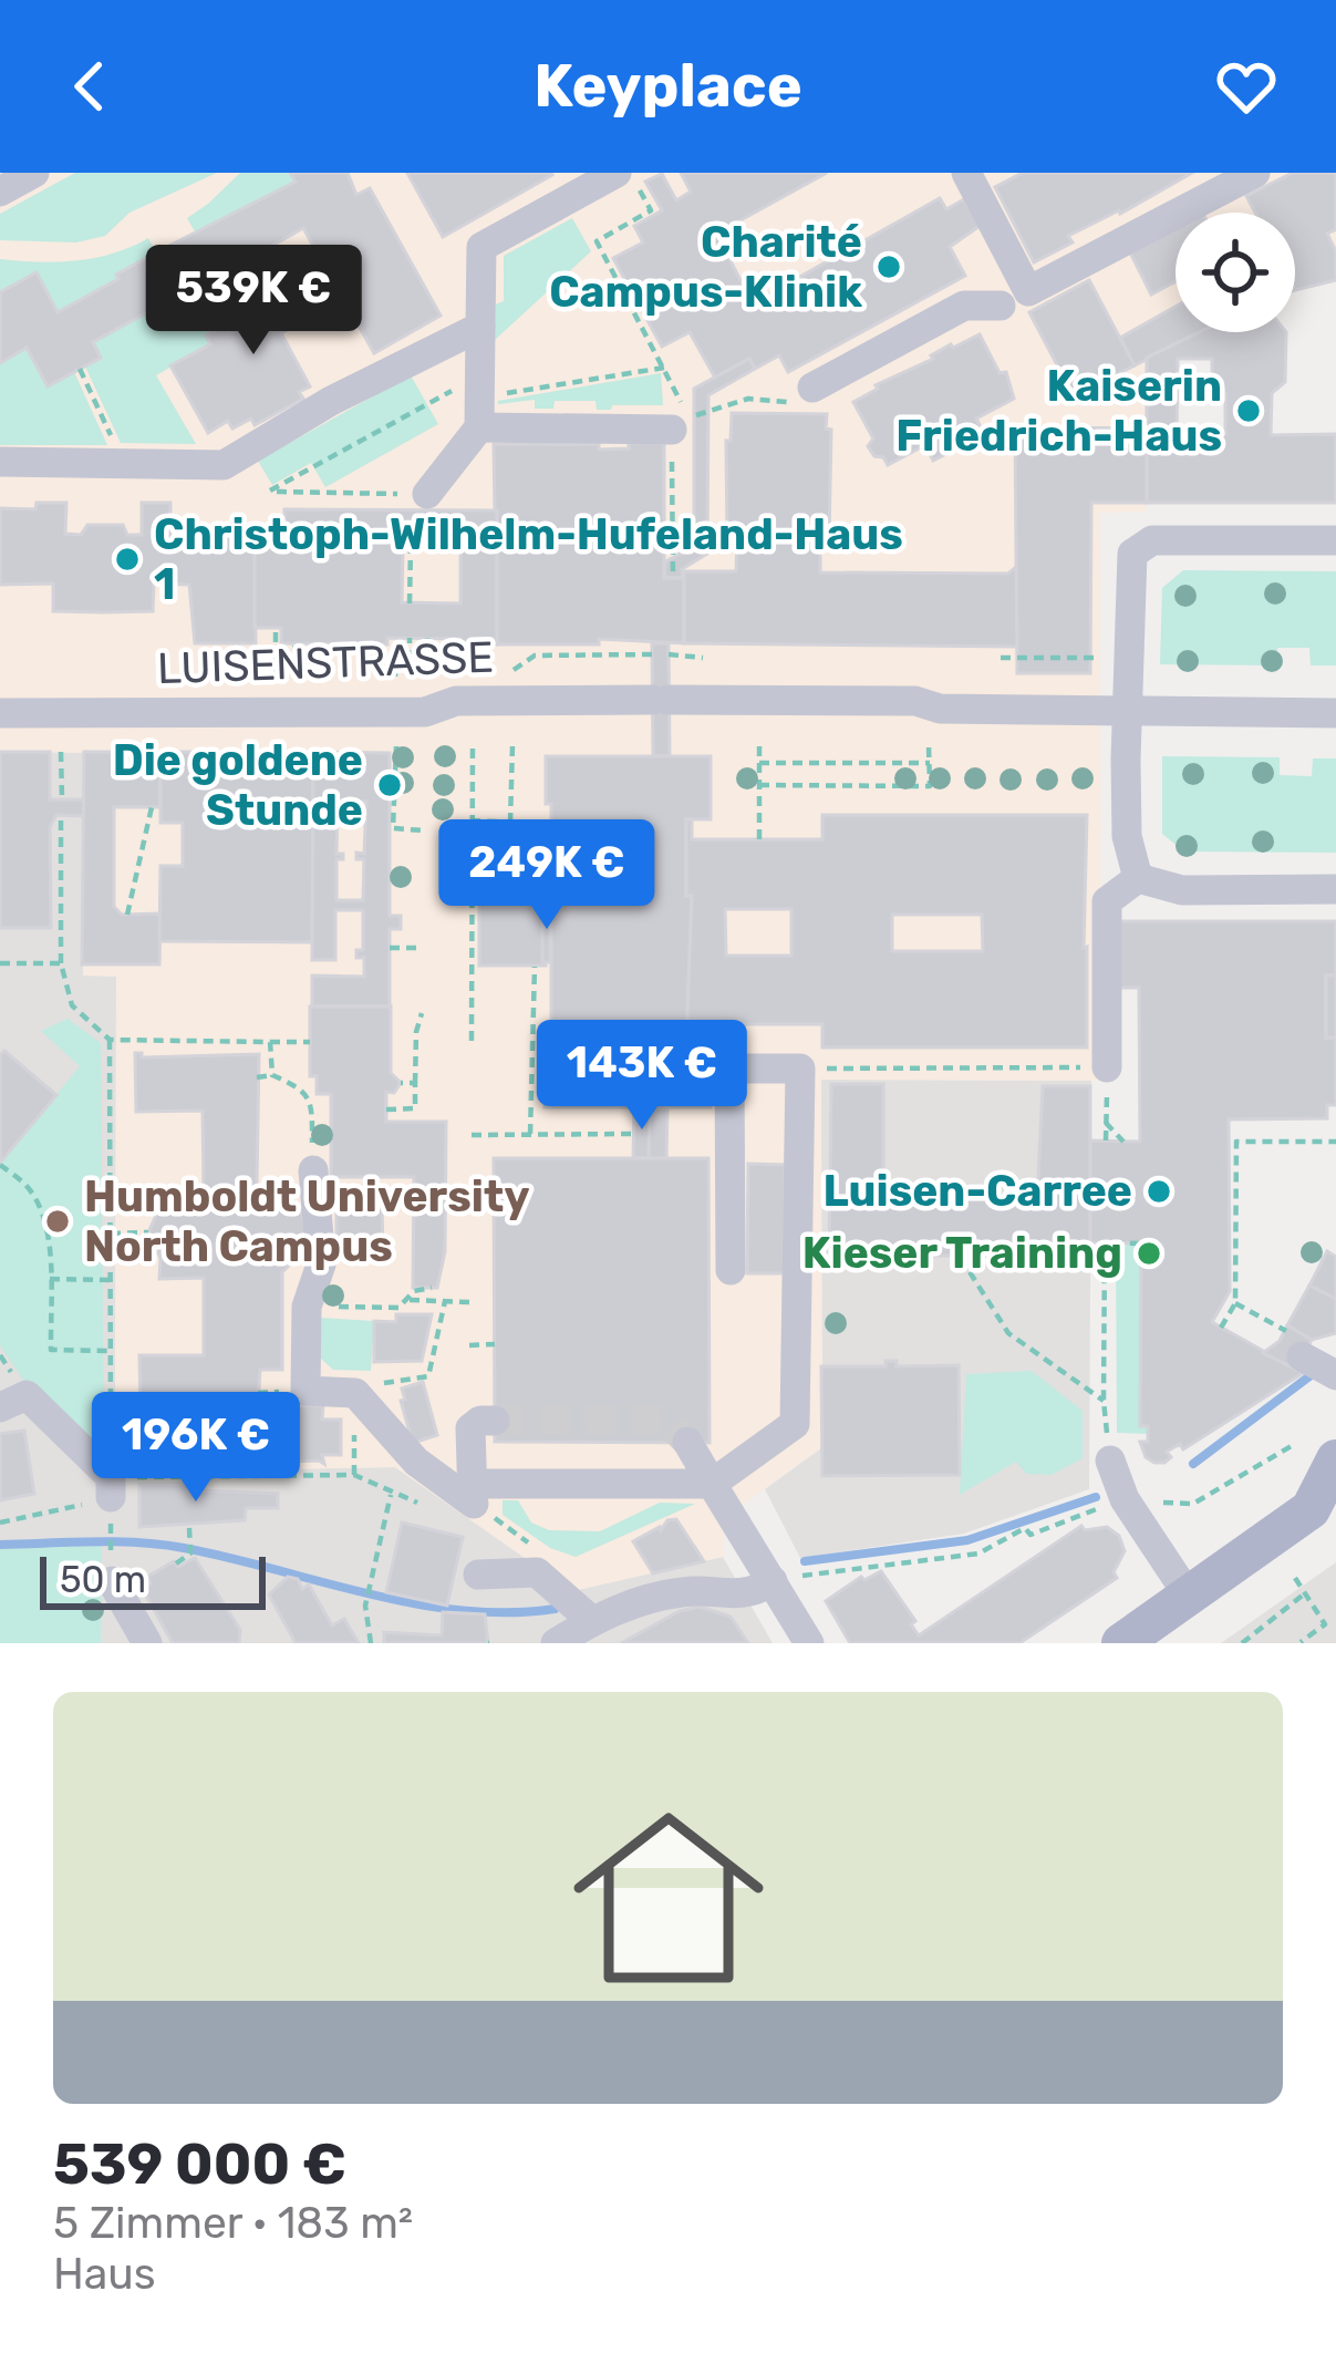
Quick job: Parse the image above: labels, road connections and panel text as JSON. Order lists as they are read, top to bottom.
{
  "streets": {
    "street": ["LUISENSTRASSE"]
  },
  "places": [
    "Charité Campus-Klinik",
    "Kaiserin Friedrich-Haus",
    "Christoph-Wilhelm-Hufeland-Haus 1",
    "Die goldene Stunde",
    "Luisen-Carree",
    "Humboldt University North Campus",
    "Kieser Training"
  ],
  "scale_bar": "50 m",
  "page": {
    "header": "Keyplace",
    "price": [
      "539K €",
      "249K €",
      "143K €",
      "196K €"
    ],
    "scale": "50 m",
    "list": [
      {
        "name": "539 000 €",
        "note": "5 Zimmer · 183 m² · Haus"
      }
    ]
  }
}
